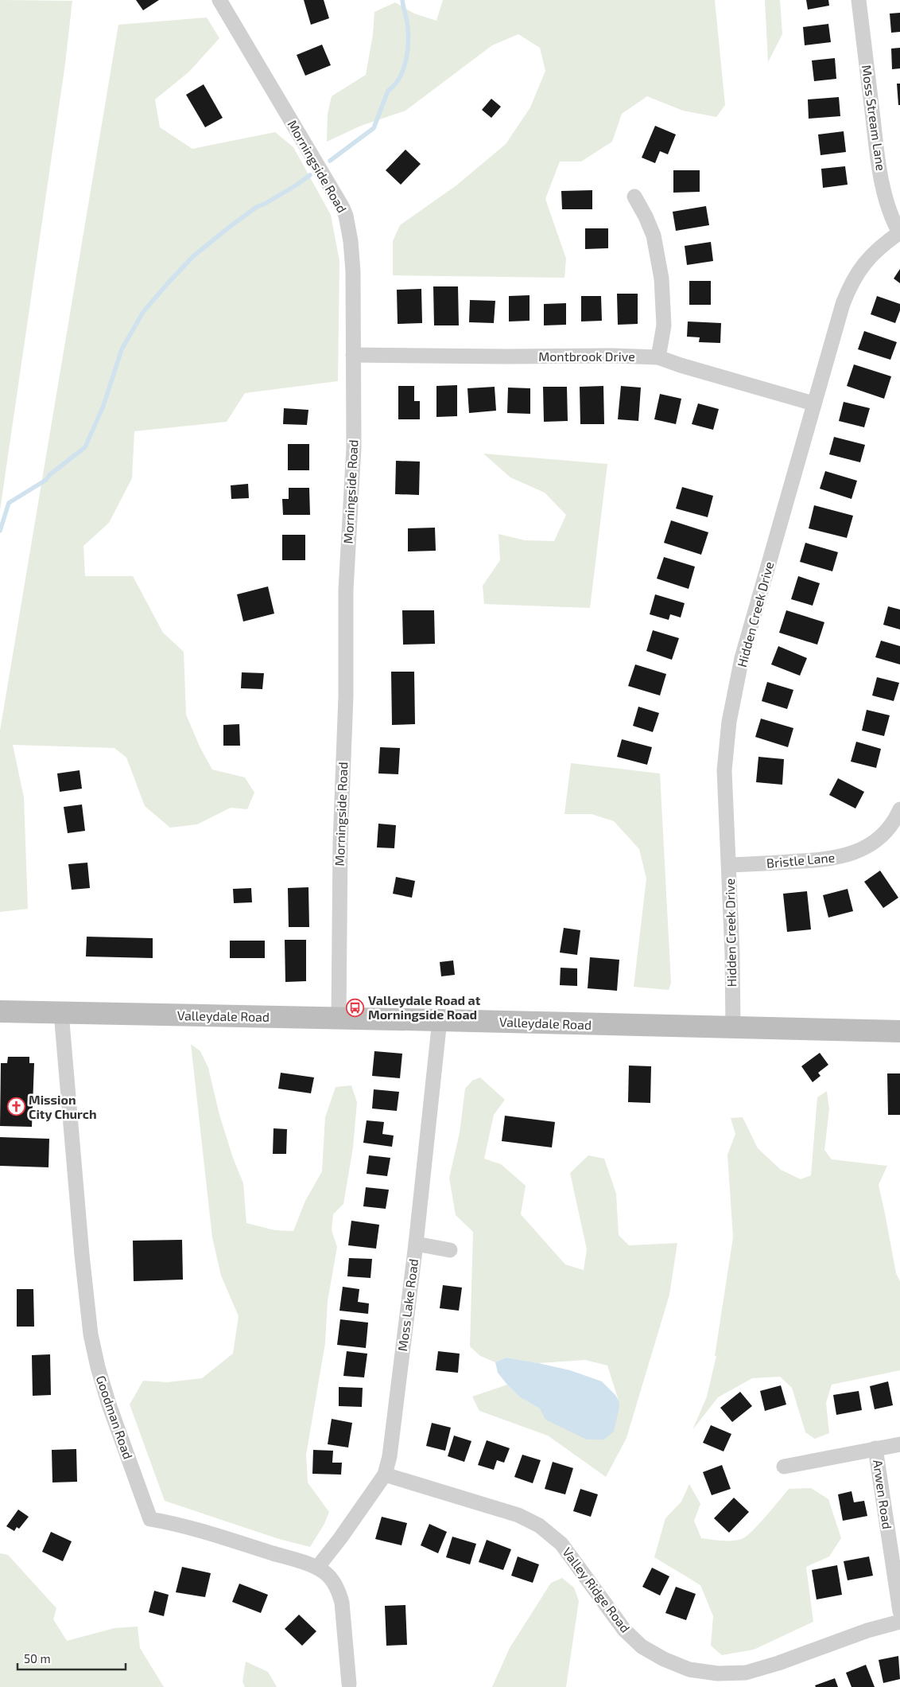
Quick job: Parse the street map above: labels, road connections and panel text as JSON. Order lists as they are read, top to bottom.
{
  "streets": {
    "street": [
      "Moss Stream Lane",
      "Morningside Road",
      "Montbrook Drive",
      "Hidden Creek Drive",
      "Bristle Lane",
      "Valleydale Road",
      "Moss Lake Road",
      "Goodman Road",
      "Arwen Road",
      "Valley Ridge Road"
    ]
  },
  "crossings": [
    ["Moss Stream Lane", "Hidden Creek Drive"],
    ["Morningside Road", "Montbrook Drive"],
    ["Morningside Road", "Valleydale Road"],
    ["Montbrook Drive", "Hidden Creek Drive"],
    ["Hidden Creek Drive", "Bristle Lane"],
    ["Hidden Creek Drive", "Valleydale Road"],
    ["Valleydale Road", "Moss Lake Road"],
    ["Valleydale Road", "Goodman Road"],
    ["Moss Lake Road", "Goodman Road"],
    ["Moss Lake Road", "Valley Ridge Road"]
  ],
  "places": {
    "bus stop": ["Valleydale Road at Morningside Road"],
    "church": ["Mission City Church"]
  },
  "scale_bar": "50 m"
}
